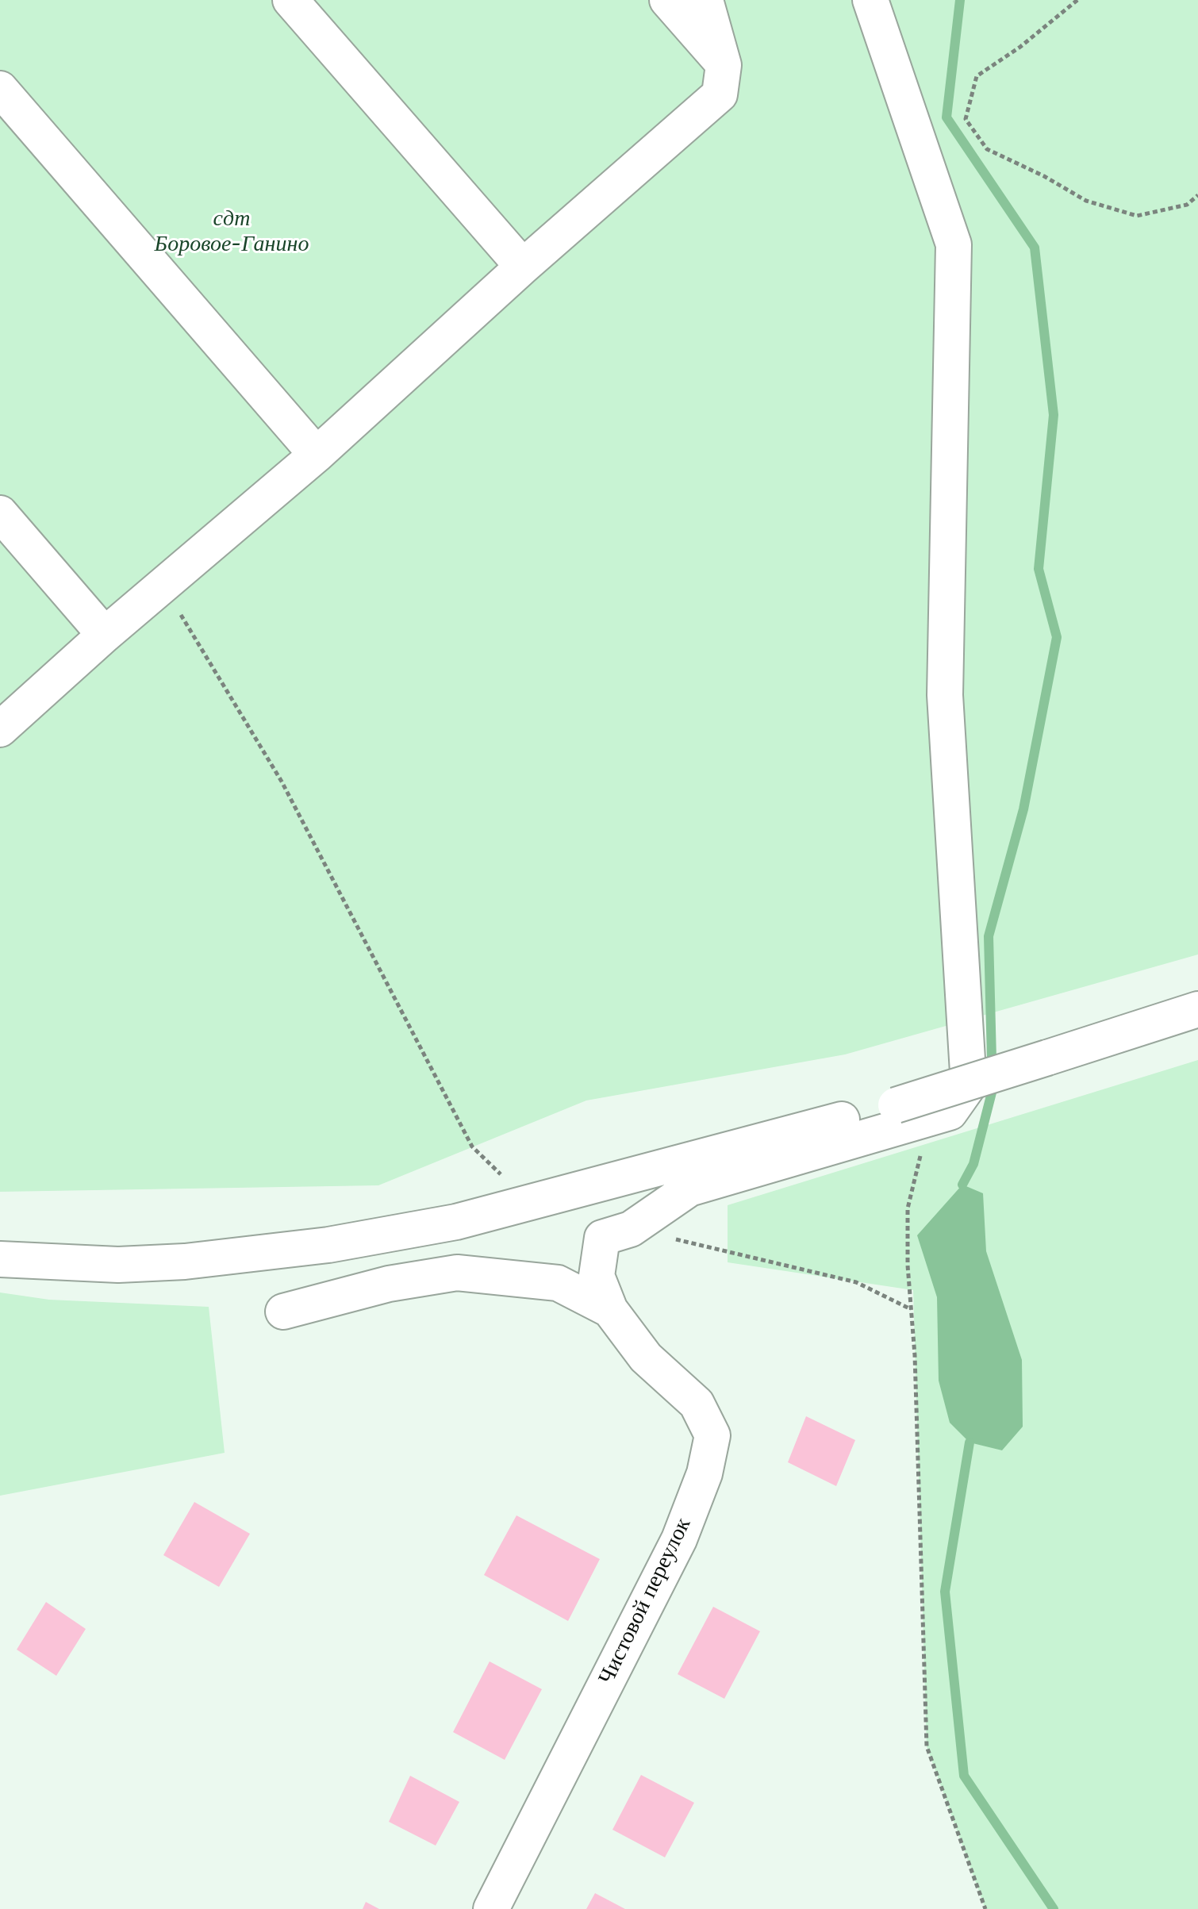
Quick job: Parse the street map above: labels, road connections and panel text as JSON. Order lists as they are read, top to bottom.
{
  "streets": {
    "street": ["Чистовой переулок"]
  },
  "parks": ["сдт Боровое-Ганино"]
}
